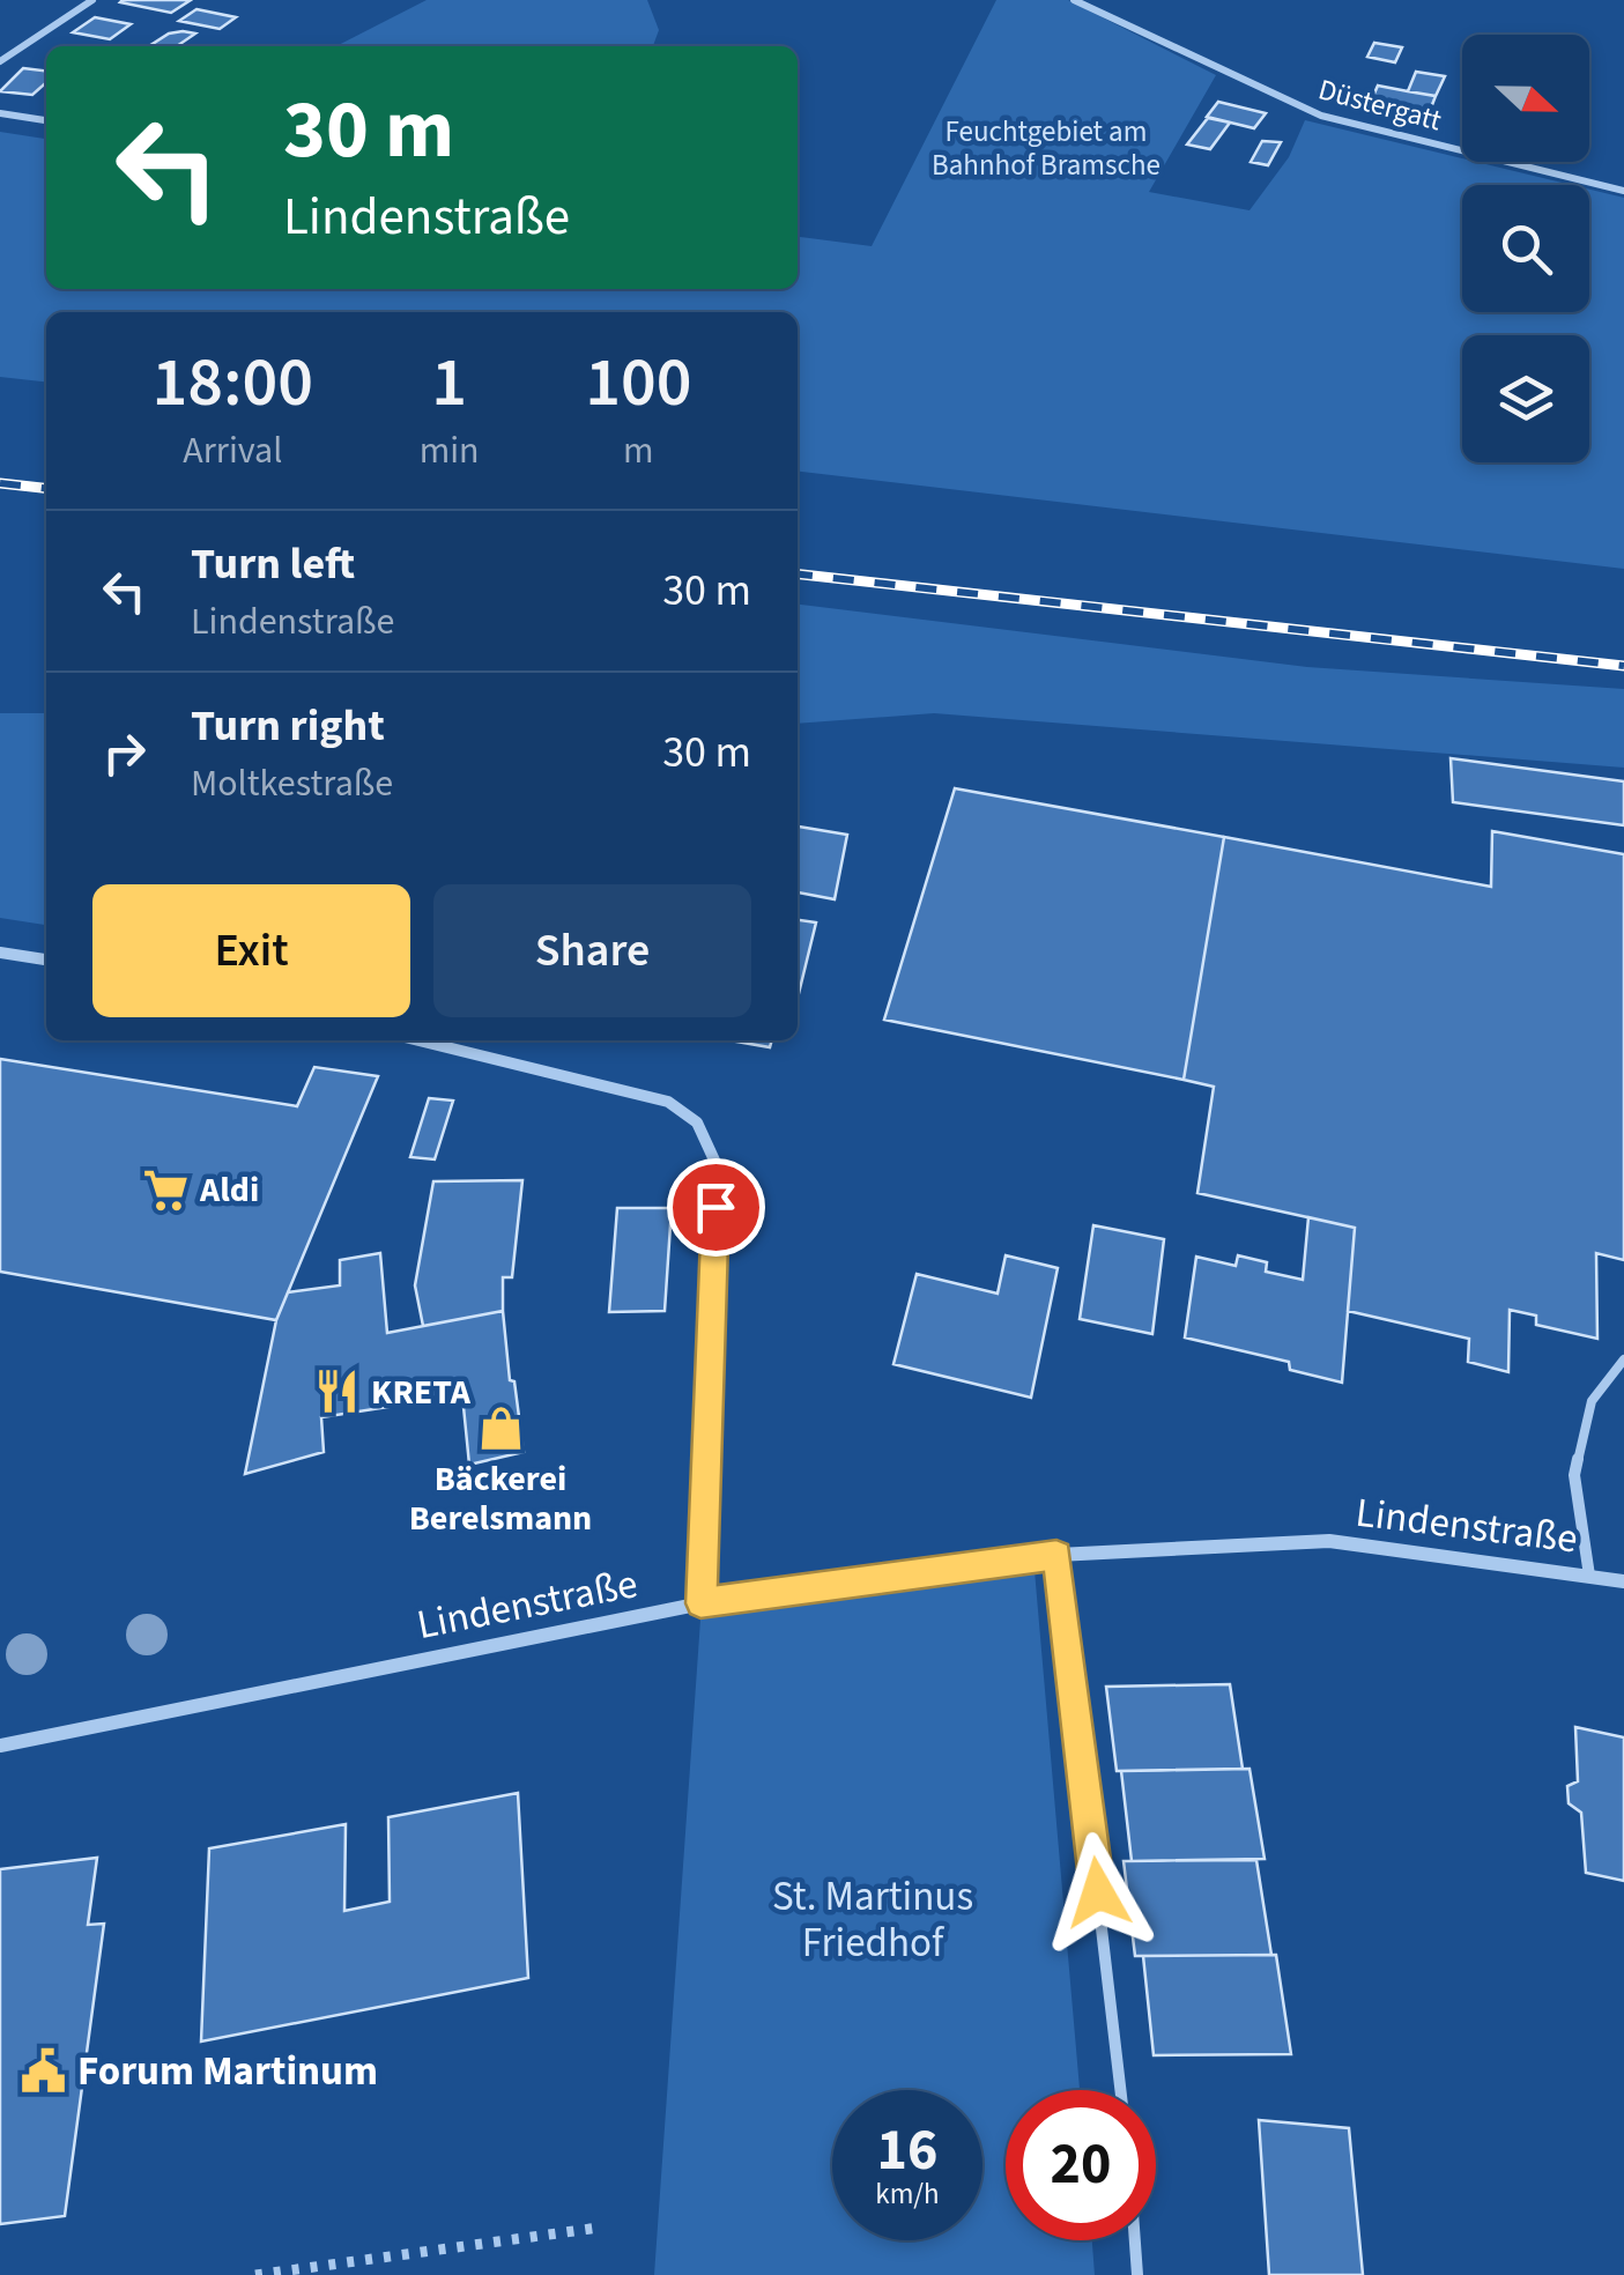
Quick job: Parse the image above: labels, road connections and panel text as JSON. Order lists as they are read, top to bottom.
{
  "streets": {
    "street": ["Düstergatt", "Lindenstraße"]
  },
  "parks": ["Feuchtgebiet am Bahnhof Bramsche", "St. Martinus Friedhof"],
  "places": {
    "supermarket": ["Aldi"],
    "restaurant": ["KRETA"],
    "shop": ["Bäckerei Berelsmann"],
    "public building": ["Forum Martinum"]
  },
  "north": "right",
  "page": {
    "turn": ["30 m", "Lindenstraße"],
    "eta": [
      "18:00",
      "Arrival",
      "1",
      "min",
      "100",
      "m"
    ],
    "list": [
      {
        "name": "Turn left",
        "note": "Lindenstraße",
        "value": "30 m"
      },
      {
        "name": "Turn right",
        "note": "Moltkestraße",
        "value": "30 m"
      }
    ],
    "buttons": ["Exit", "Share"],
    "speed": "16 km/h",
    "limit": "20"
  }
}
